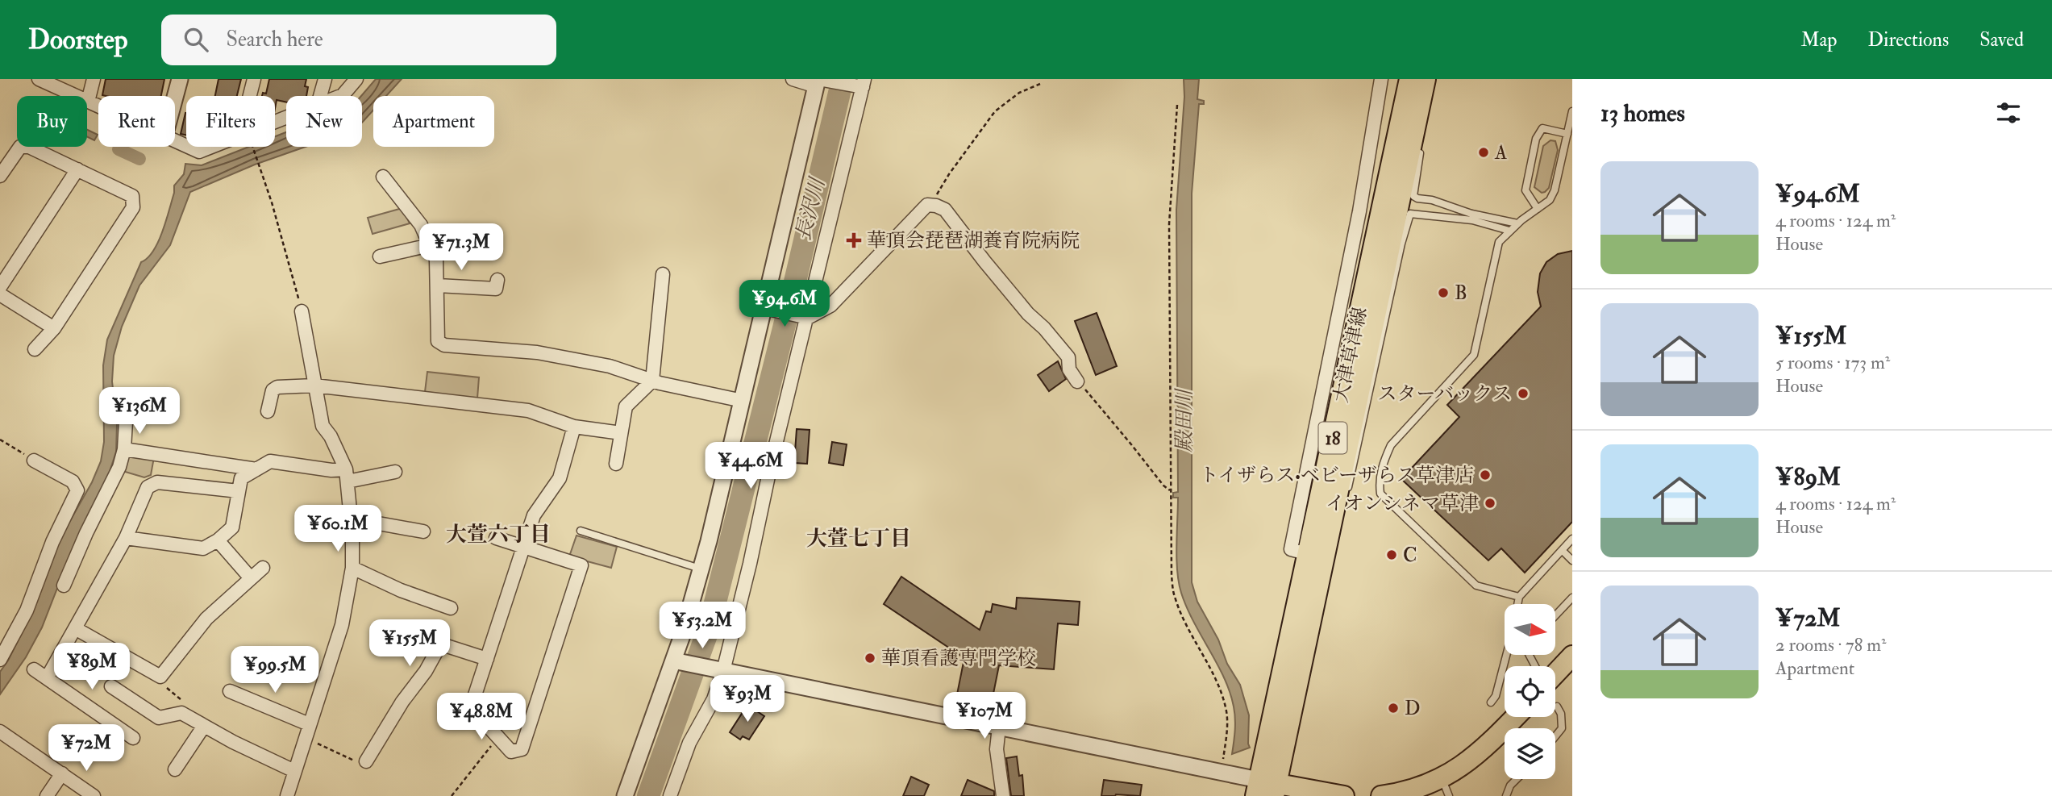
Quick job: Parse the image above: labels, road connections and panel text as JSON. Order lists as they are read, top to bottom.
{
  "streets": {
    "main road": ["大津草津線", "18"]
  },
  "districts": ["大萱六丁目", "大萱七丁目"],
  "water": ["長沢川", "殿田川"],
  "places": {
    "other": [
      "A",
      "B",
      "スターバックス",
      "トイザらス•ベビーザらス草津店",
      "イオンシネマ草津",
      "C",
      "華頂看護専門学校",
      "D"
    ],
    "health": ["華頂会琵琶湖養育院病院"]
  },
  "north": "right",
  "page": {
    "header": "Doorstep",
    "search": "Search here",
    "nav": ["Map", "Directions", "Saved"],
    "heading": "13 homes",
    "chip": [
      "Buy",
      "Rent",
      "Filters",
      "New",
      "Apartment"
    ],
    "list": [
      {
        "name": "¥94.6M",
        "note": "4 rooms · 124 m² · House"
      },
      {
        "name": "¥155M",
        "note": "5 rooms · 173 m² · House"
      },
      {
        "name": "¥89M",
        "note": "4 rooms · 124 m² · House"
      },
      {
        "name": "¥72M",
        "note": "2 rooms · 78 m² · Apartment"
      }
    ],
    "price": [
      "¥71.3M",
      "¥94.6M",
      "¥136M",
      "¥44.6M",
      "¥60.1M",
      "¥53.2M",
      "¥155M",
      "¥89M",
      "¥99.5M",
      "¥93M",
      "¥107M",
      "¥48.8M",
      "¥72M"
    ]
  }
}
